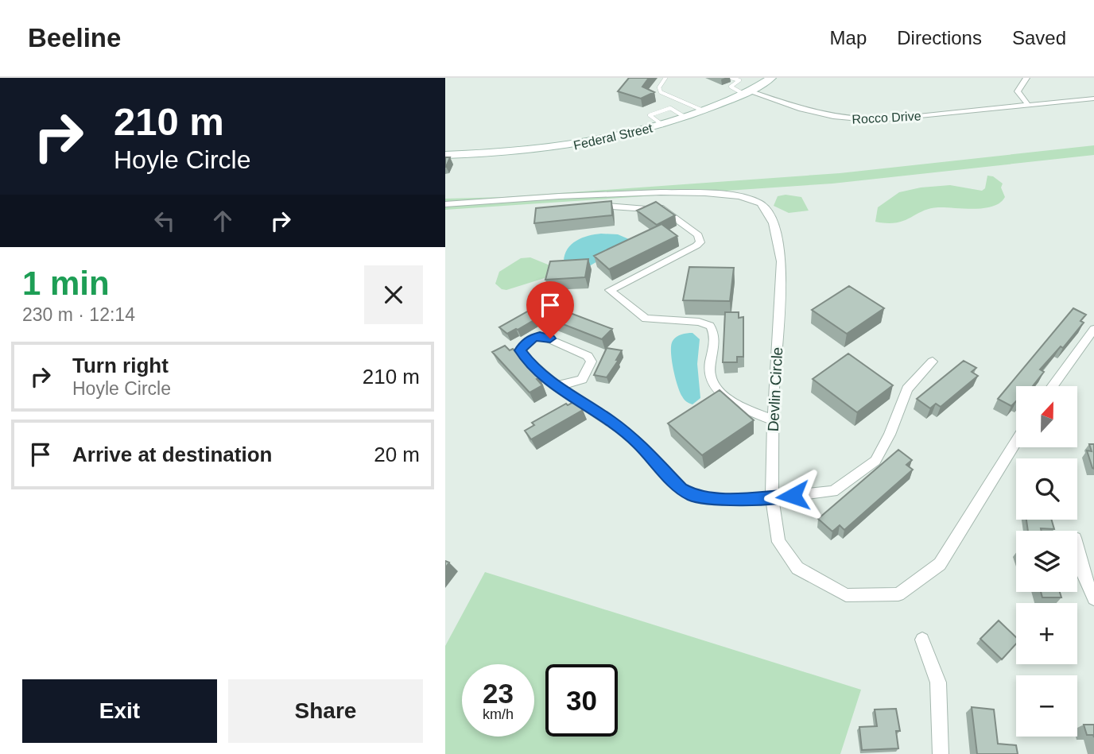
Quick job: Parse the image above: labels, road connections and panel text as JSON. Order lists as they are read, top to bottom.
{
  "streets": {
    "street": ["Rocco Drive", "Federal Street", "Devlin Circle"]
  },
  "crossings": [
    ["Rocco Drive", "Federal Street"]
  ],
  "north": "top",
  "page": {
    "header": "Beeline",
    "nav": ["Map", "Directions", "Saved"],
    "turn": ["210 m", "Hoyle Circle"],
    "heading": ["1 min", "230 m · 12:14"],
    "list": [
      {
        "name": "Turn right",
        "note": "Hoyle Circle",
        "value": "210 m"
      },
      {
        "name": "Arrive at destination",
        "value": "20 m"
      }
    ],
    "map_buttons": ["+", "−"],
    "speed": "23 km/h",
    "limit": "30",
    "buttons": ["Exit", "Share"]
  }
}
